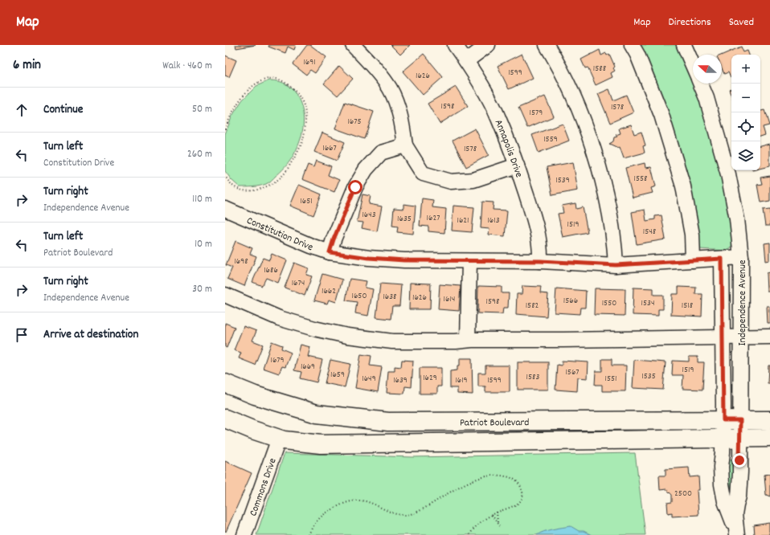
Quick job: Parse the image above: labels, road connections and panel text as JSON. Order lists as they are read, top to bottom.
{
  "streets": {
    "main road": ["Patriot Boulevard"],
    "street": [
      "Annapolis Drive",
      "Constitution Drive",
      "Independence Avenue",
      "Commons Drive"
    ]
  },
  "crossings": [
    ["Annapolis Drive", "Constitution Drive"],
    ["Constitution Drive", "Independence Avenue"],
    ["Independence Avenue", "Patriot Boulevard"],
    ["Patriot Boulevard", "Commons Drive"]
  ],
  "house_numbers": [
    "1691",
    "1588",
    "1599",
    "1626",
    "1598",
    "1578",
    "1579",
    "1675",
    "1559",
    "1667",
    "1578",
    "1558",
    "1539",
    "1651",
    "1643",
    "1627",
    "1635",
    "1621",
    "1613",
    "1519",
    "1548",
    "1698",
    "1686",
    "1674",
    "1662",
    "1650",
    "1638",
    "1626",
    "1614",
    "1566",
    "1598",
    "1550",
    "1534",
    "1582",
    "1518",
    "1679",
    "1669",
    "1519",
    "1567",
    "1659",
    "1535",
    "1583",
    "1629",
    "1649",
    "1551",
    "1639",
    "1619",
    "1599",
    "2500"
  ],
  "north": "left",
  "page": {
    "header": "Map",
    "nav": ["Map", "Directions", "Saved"],
    "heading": ["6 min", "Walk · 460 m"],
    "map_buttons": ["+", "−"],
    "list": [
      ["Continue", "50 m"],
      ["Turn left", "Constitution Drive", "260 m"],
      ["Turn right", "Independence Avenue", "110 m"],
      ["Turn left", "Patriot Boulevard", "10 m"],
      ["Turn right", "Independence Avenue", "30 m"],
      "Arrive at destination"
    ]
  }
}
